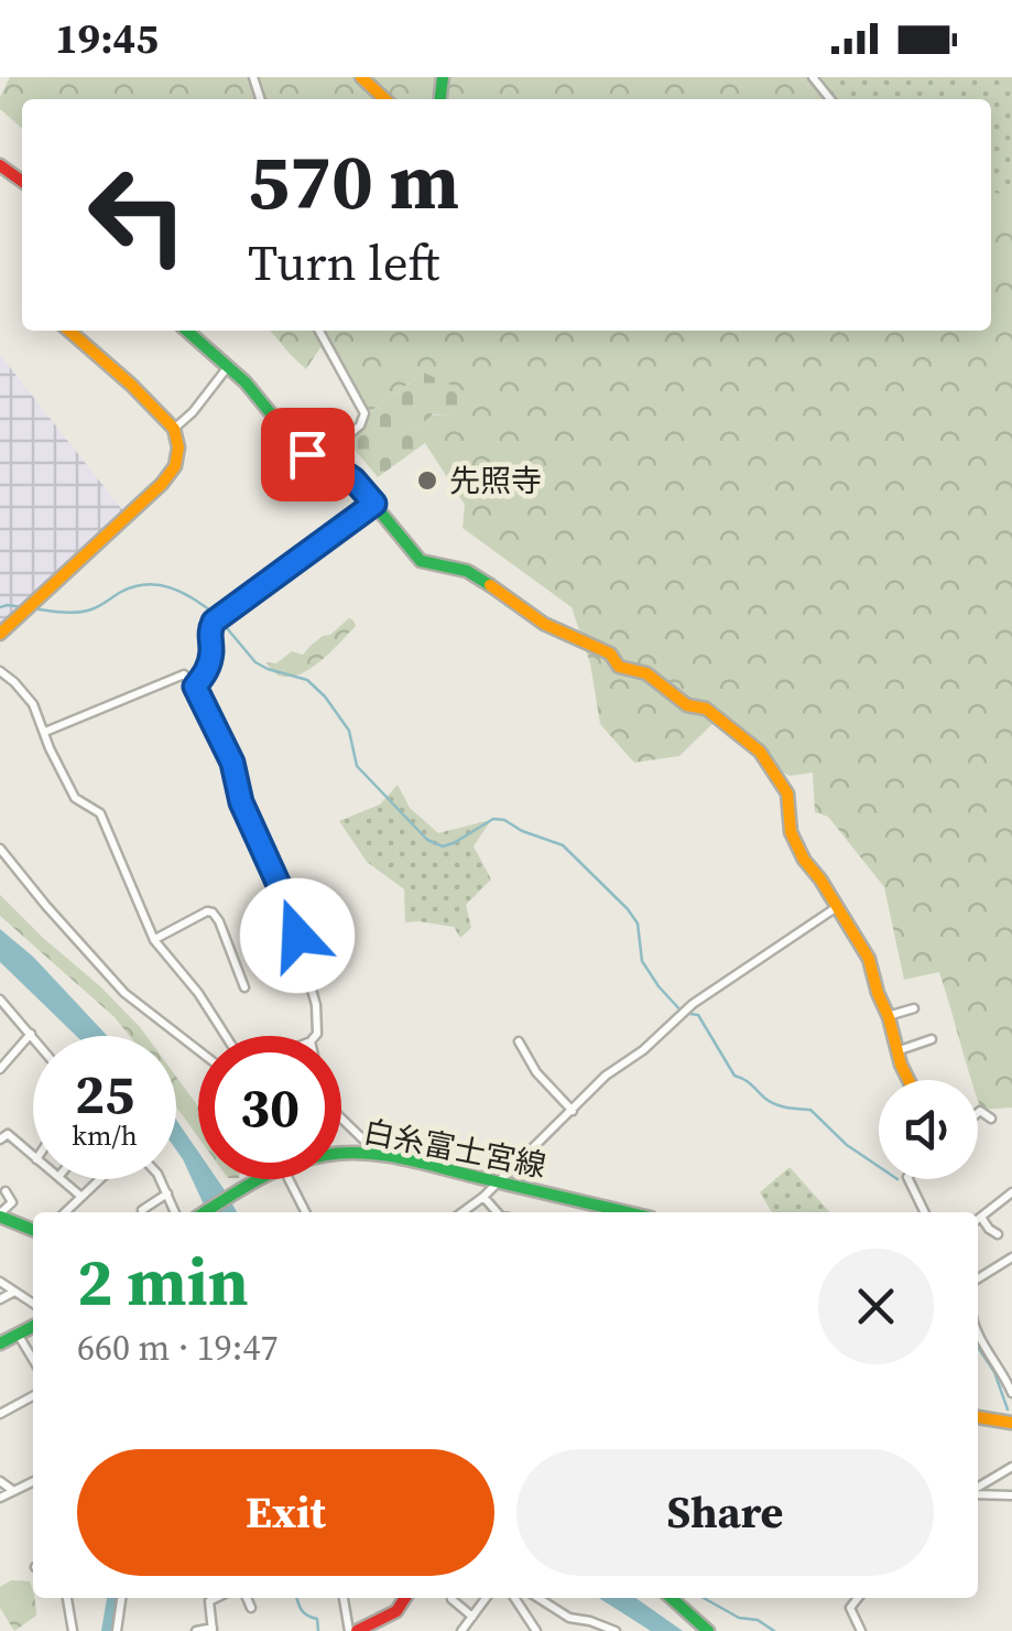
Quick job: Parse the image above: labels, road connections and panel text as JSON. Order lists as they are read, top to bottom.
{
  "streets": {
    "street": ["白糸富士宮線"]
  },
  "places": ["先照寺"],
  "page": {
    "status": "19:45",
    "turn": ["570 m", "Turn left"],
    "speed": "25 km/h",
    "limit": "30",
    "heading": ["2 min", "660 m · 19:47"],
    "buttons": ["Exit", "Share"]
  }
}
